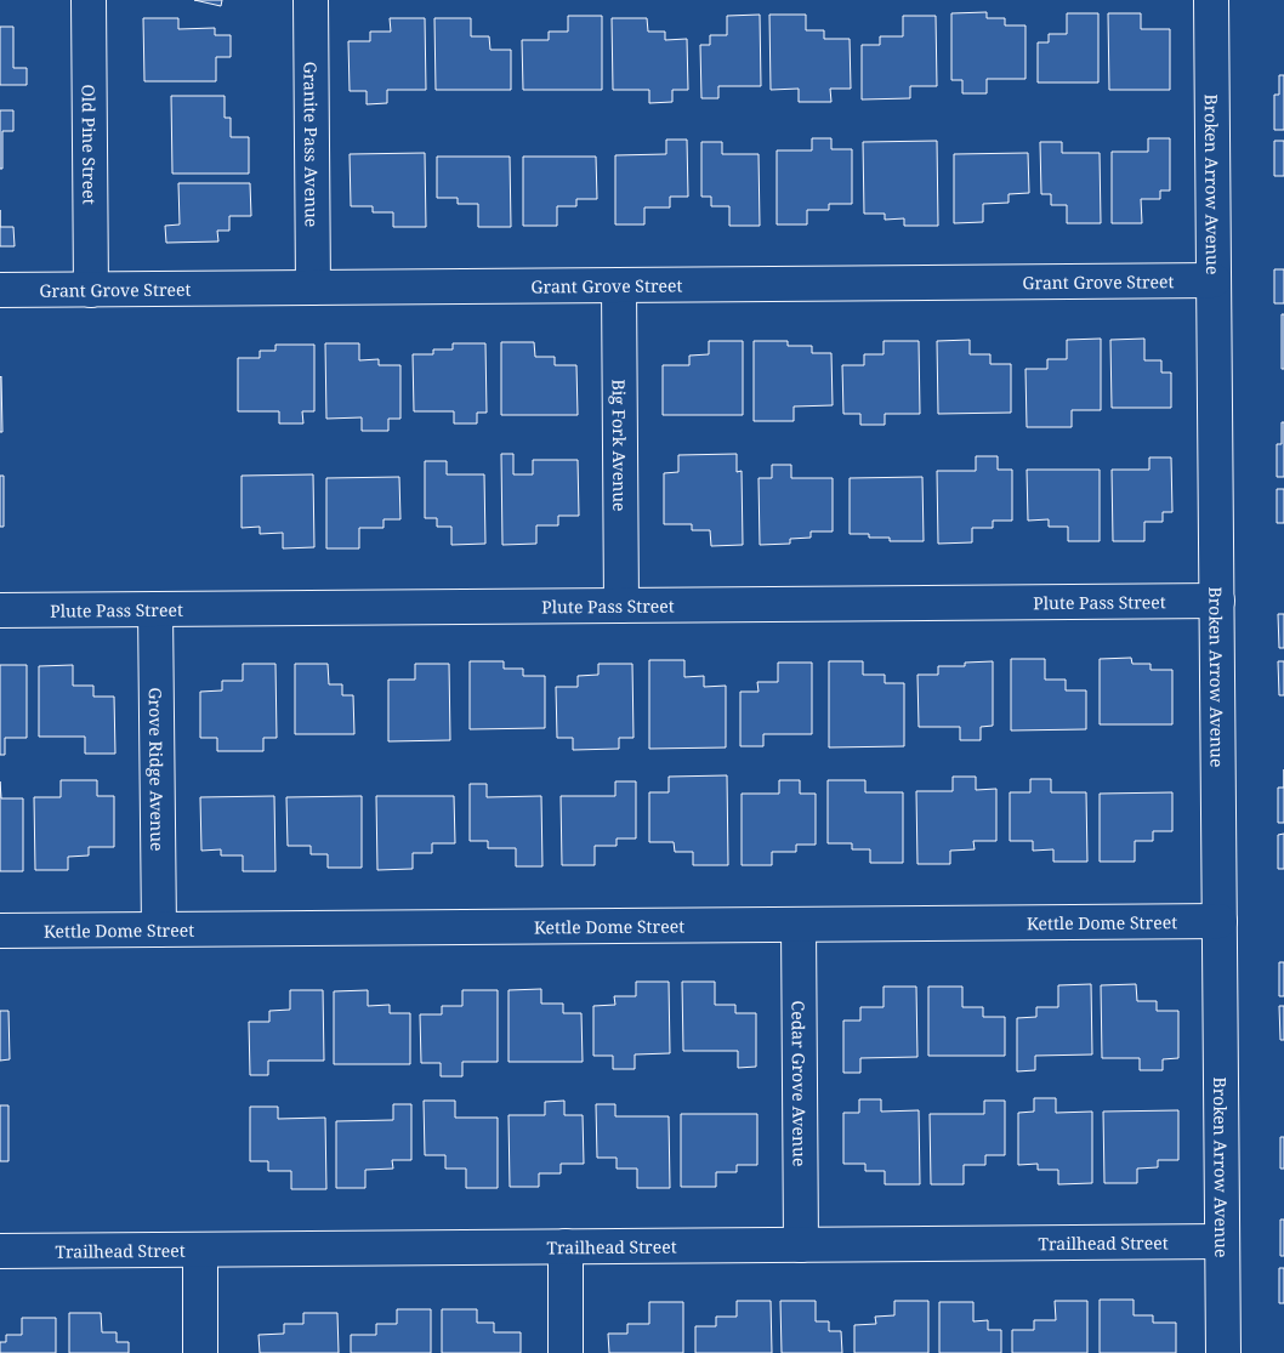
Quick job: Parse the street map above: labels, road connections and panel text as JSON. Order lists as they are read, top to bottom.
{
  "streets": {
    "street": [
      "Old Pine Street",
      "Granite Pass Avenue",
      "Broken Arrow Avenue",
      "Grant Grove Street",
      "Big Fork Avenue",
      "Plute Pass Street",
      "Grove Ridge Avenue",
      "Kettle Dome Street",
      "Cedar Grove Avenue",
      "Trailhead Street"
    ]
  },
  "crossings": [
    ["Old Pine Street", "Grant Grove Street"],
    ["Granite Pass Avenue", "Grant Grove Street"],
    ["Broken Arrow Avenue", "Grant Grove Street"],
    ["Broken Arrow Avenue", "Plute Pass Street"],
    ["Broken Arrow Avenue", "Kettle Dome Street"],
    ["Broken Arrow Avenue", "Trailhead Street"],
    ["Grant Grove Street", "Big Fork Avenue"],
    ["Big Fork Avenue", "Plute Pass Street"],
    ["Plute Pass Street", "Grove Ridge Avenue"],
    ["Grove Ridge Avenue", "Kettle Dome Street"],
    ["Kettle Dome Street", "Cedar Grove Avenue"],
    ["Cedar Grove Avenue", "Trailhead Street"]
  ]
}
